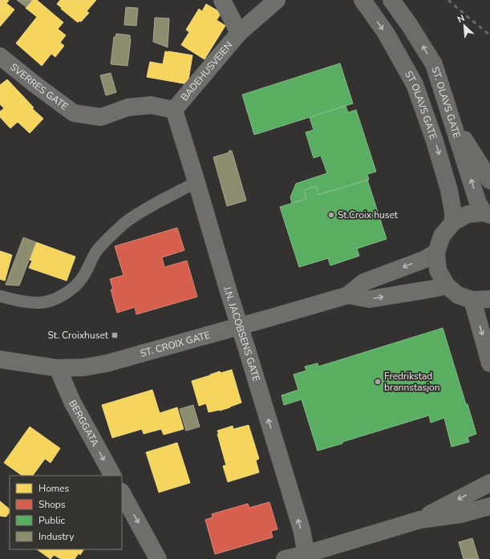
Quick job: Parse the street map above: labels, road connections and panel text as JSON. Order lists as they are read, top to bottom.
{
  "streets": {
    "highway": ["ST. OLAVS GATE", "ST OLAVS GATE"],
    "street": [
      "BADEHUSVEIEN",
      "SVERRES GATE",
      "J.N. JACOBSENS GATE",
      "ST. CROIX GATE",
      "BERGGATA"
    ]
  },
  "crossings": [
    ["BADEHUSVEIEN", "SVERRES GATE"],
    ["BADEHUSVEIEN", "J.N. JACOBSENS GATE"],
    ["SVERRES GATE", "J.N. JACOBSENS GATE"],
    ["J.N. JACOBSENS GATE", "ST. CROIX GATE"],
    ["ST. CROIX GATE", "BERGGATA"]
  ],
  "one_way": ["ST OLAVS GATE", "J.N. JACOBSENS GATE", "BERGGATA"],
  "places": {
    "other": ["St.Croix huset", "Fredrikstad brannstasjon"],
    "transit": ["St. Croixhuset"]
  },
  "legend": [
    "Homes",
    "Shops",
    "Public",
    "Industry"
  ],
  "north": "top left"
}
